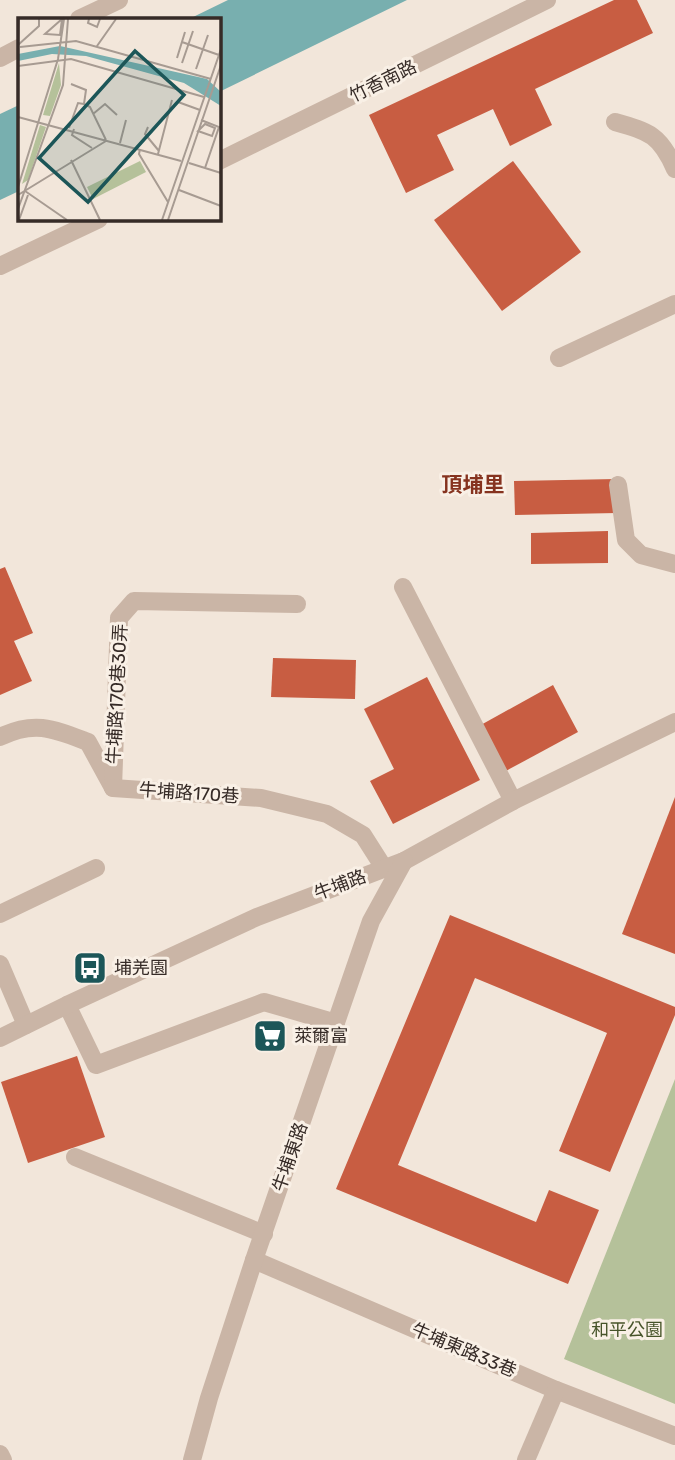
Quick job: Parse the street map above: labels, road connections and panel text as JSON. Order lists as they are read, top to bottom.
{
  "streets": {
    "street": [
      "竹香南路",
      "牛埔路170巷30弄",
      "牛埔路170巷",
      "牛埔路",
      "牛埔東路",
      "牛埔東路33巷"
    ]
  },
  "crossings": [
    ["牛埔路170巷30弄", "牛埔路170巷"],
    ["牛埔路170巷", "牛埔路"],
    ["牛埔路", "牛埔東路"],
    ["牛埔東路", "牛埔東路33巷"]
  ],
  "districts": ["頂埔里"],
  "parks": ["和平公園"],
  "places": {
    "bus stop": ["埔羌園"],
    "supermarket": ["萊爾富"]
  }
}
